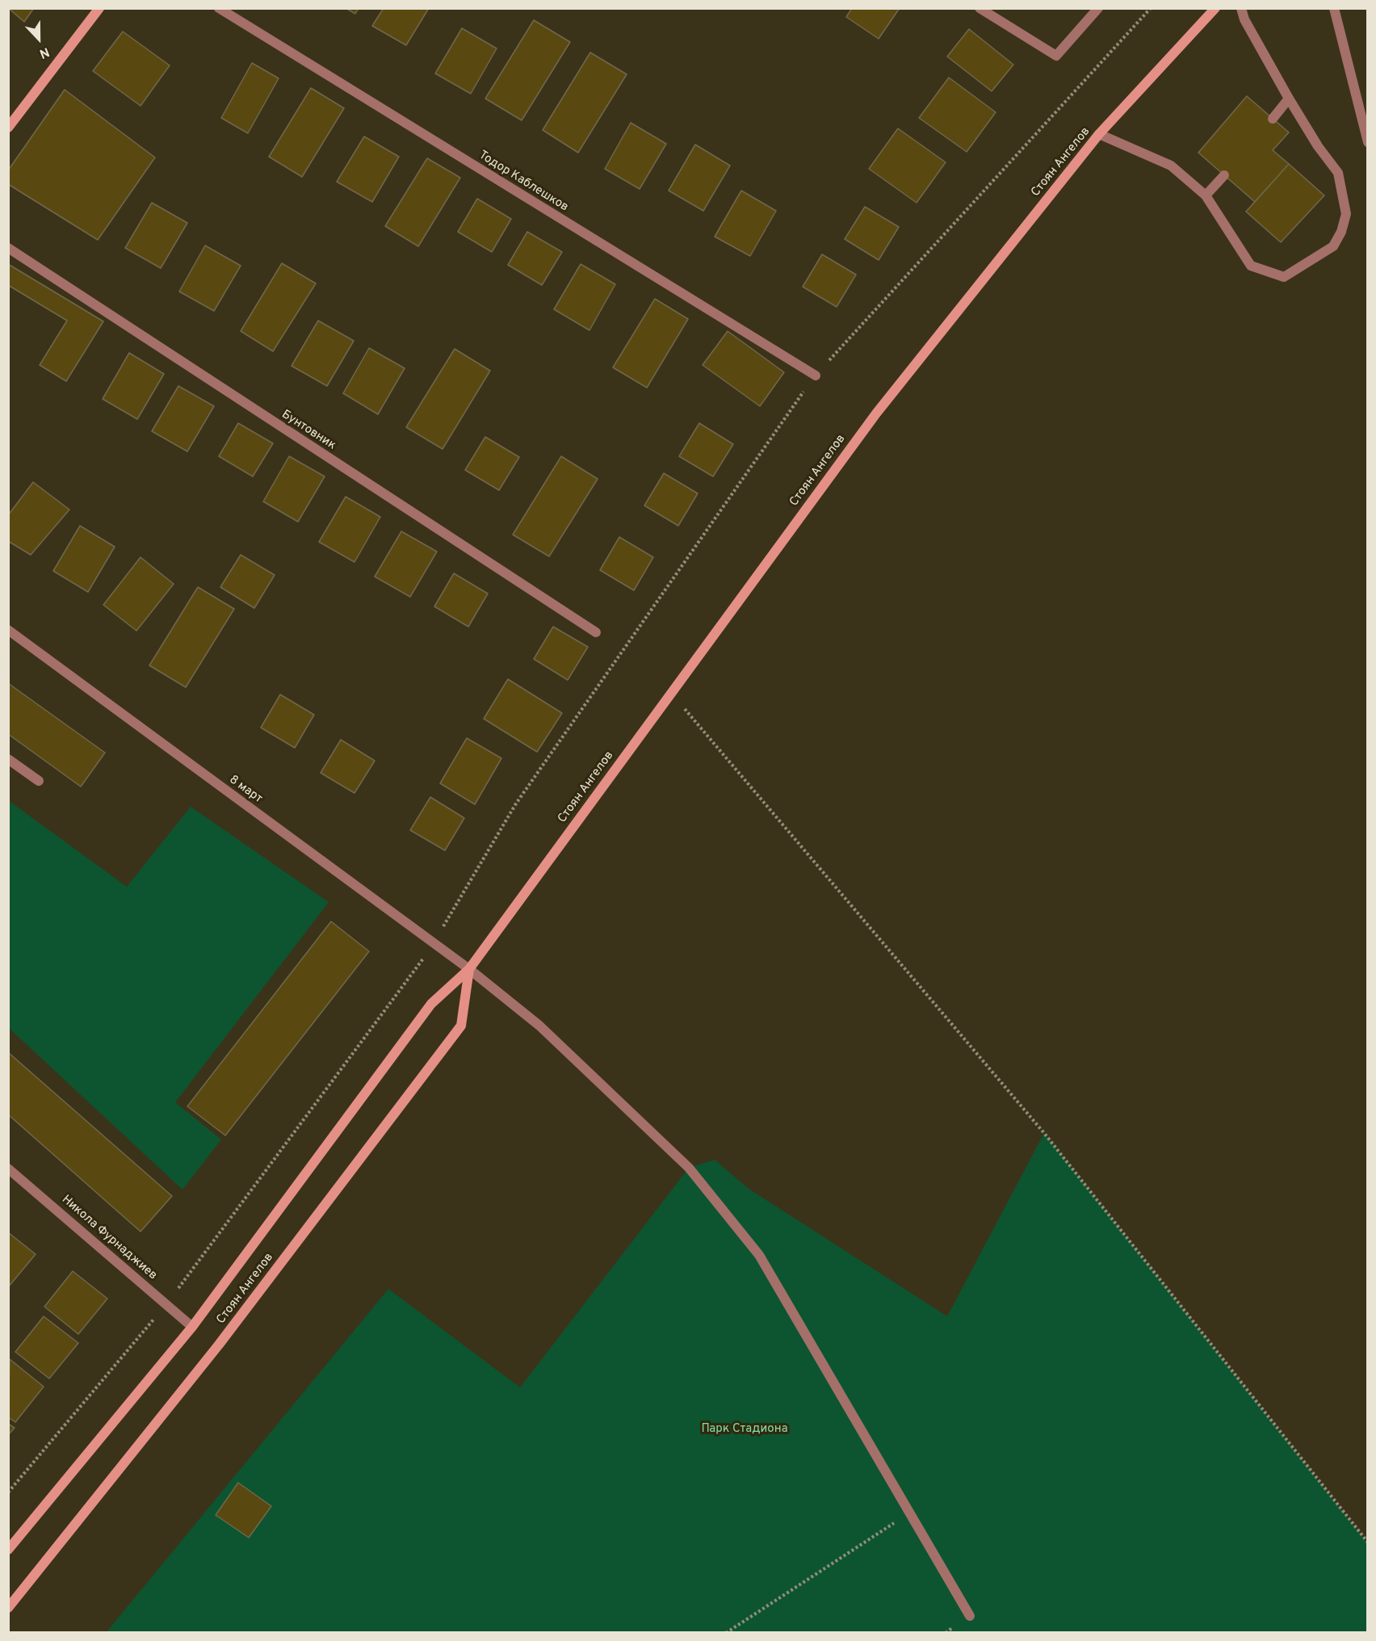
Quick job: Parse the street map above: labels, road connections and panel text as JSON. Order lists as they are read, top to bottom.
{
  "streets": {
    "main road": ["Стоян Ангелов"],
    "street": [
      "Тодор Каблешков",
      "Бунтовник",
      "8 март",
      "Никола Фурнаджиев"
    ]
  },
  "crossings": [
    ["Стоян Ангелов", "8 март"],
    ["Стоян Ангелов", "Никола Фурнаджиев"]
  ],
  "parks": ["Парк Стадиона"],
  "north": "bottom"
}
